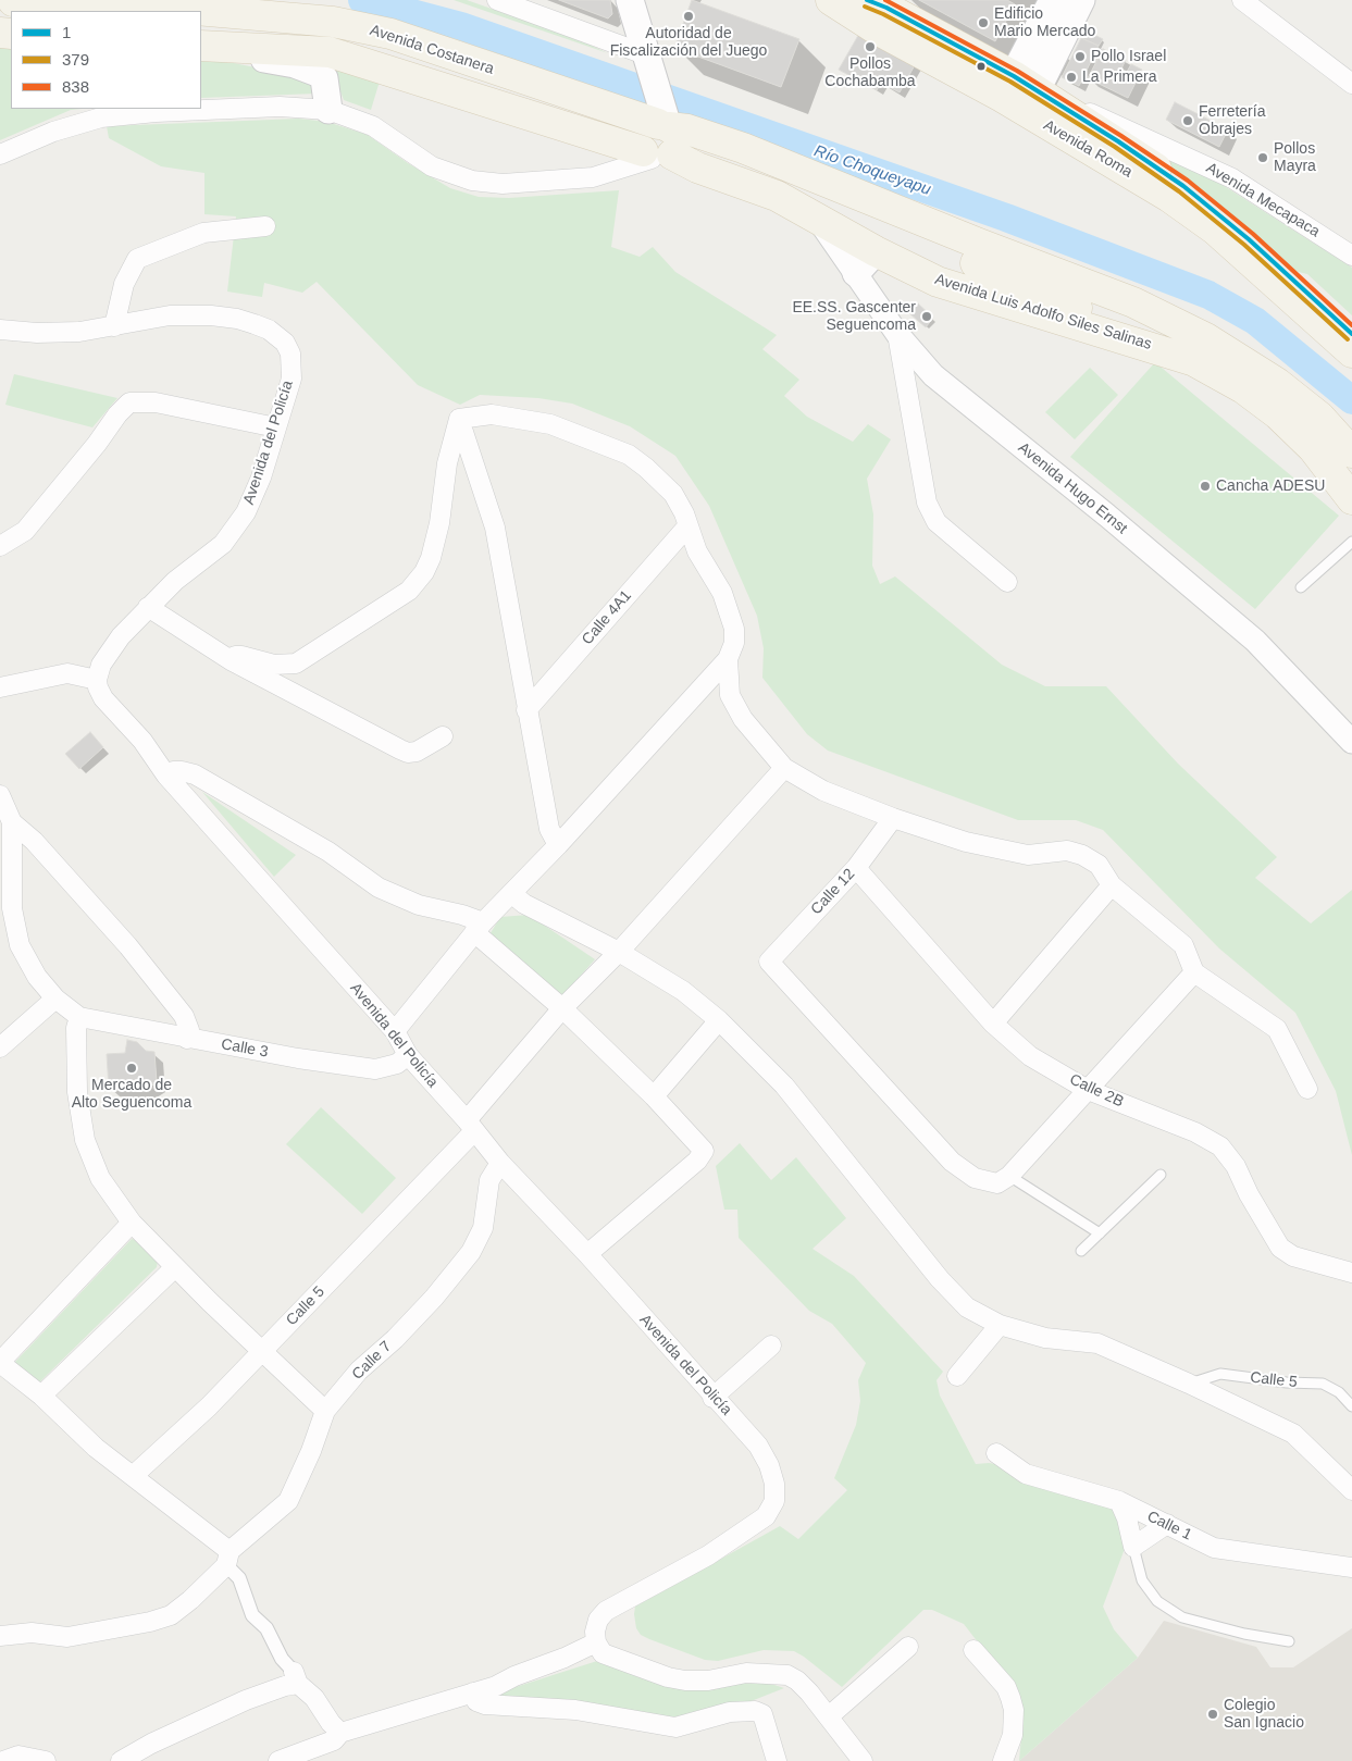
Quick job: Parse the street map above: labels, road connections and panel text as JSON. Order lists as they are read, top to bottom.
{
  "streets": {
    "main road": ["Avenida Costanera", "Avenida Roma", "Avenida Luis Adolfo Siles Salinas"],
    "street": [
      "Avenida Mecapaca",
      "Avenida del Policía",
      "Avenida Hugo Ernst",
      "Calle 4A1",
      "Calle 12",
      "Calle 3",
      "Calle 2B",
      "Calle 5",
      "Calle 7",
      "Calle 1"
    ]
  },
  "crossings": [
    ["Avenida Costanera", "Avenida Luis Adolfo Siles Salinas"],
    ["Avenida Roma", "Avenida Mecapaca"],
    ["Avenida Luis Adolfo Siles Salinas", "Avenida Hugo Ernst"],
    ["Avenida del Policía", "Calle 3"],
    ["Avenida del Policía", "Calle 5"],
    ["Avenida del Policía", "Calle 7"],
    ["Calle 12", "Calle 2B"]
  ],
  "water": ["Río Choqueyapu"],
  "places": [
    "Autoridad de Fiscalización del Juego",
    "Edificio Mario Mercado",
    "Pollos Cochabamba",
    "Pollo Israel",
    "La Primera",
    "Ferretería Obrajes",
    "Pollos Mayra",
    "EE.SS. Gascenter Seguencoma",
    "Cancha ADESU",
    "Mercado de Alto Seguencoma",
    "Colegio San Ignacio"
  ],
  "lines": ["transit line 1", "transit line 838", "transit line 379"],
  "legend": ["1", "379", "838"]
}
